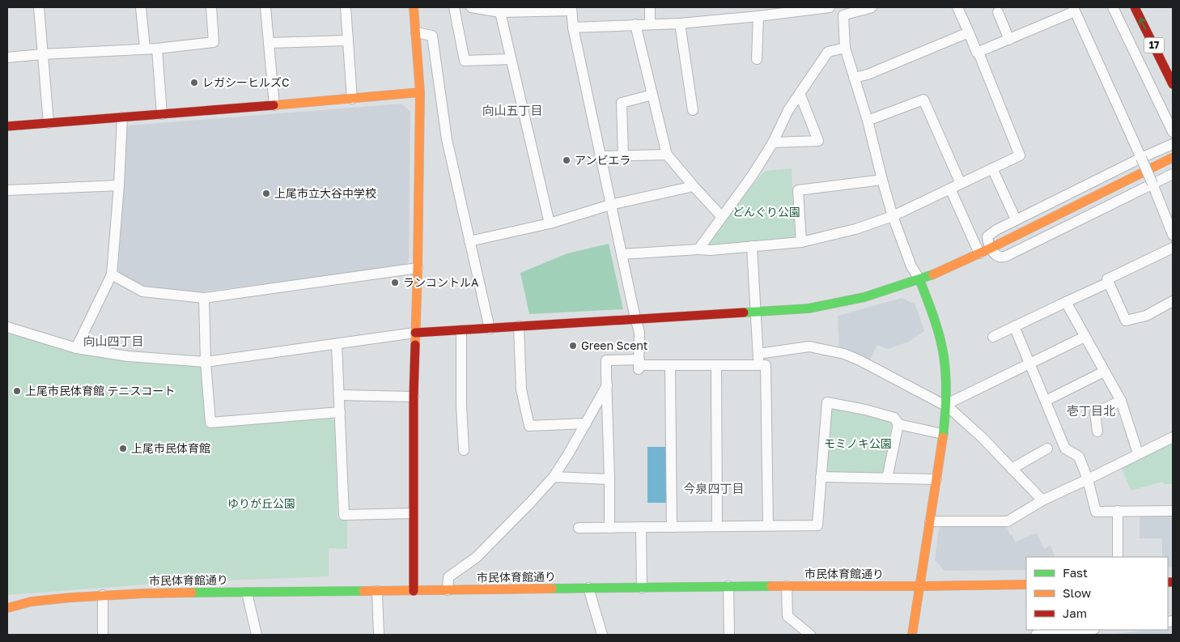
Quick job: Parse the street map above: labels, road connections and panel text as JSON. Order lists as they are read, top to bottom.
{
  "streets": {
    "main road": ["17", "市民体育館通り"]
  },
  "districts": [
    "向山五丁目",
    "向山四丁目",
    "壱丁目北",
    "今泉四丁目"
  ],
  "parks": ["どんぐり公園", "モミノキ公園", "ゆりが丘公園"],
  "places": [
    "レガシーヒルズC",
    "アンビエラ",
    "上尾市立大谷中学校",
    "ランコントルA",
    "Green Scent",
    "上尾市民体育館 テニスコート",
    "上尾市民体育館"
  ],
  "legend": ["Fast", "Slow", "Jam"]
}
